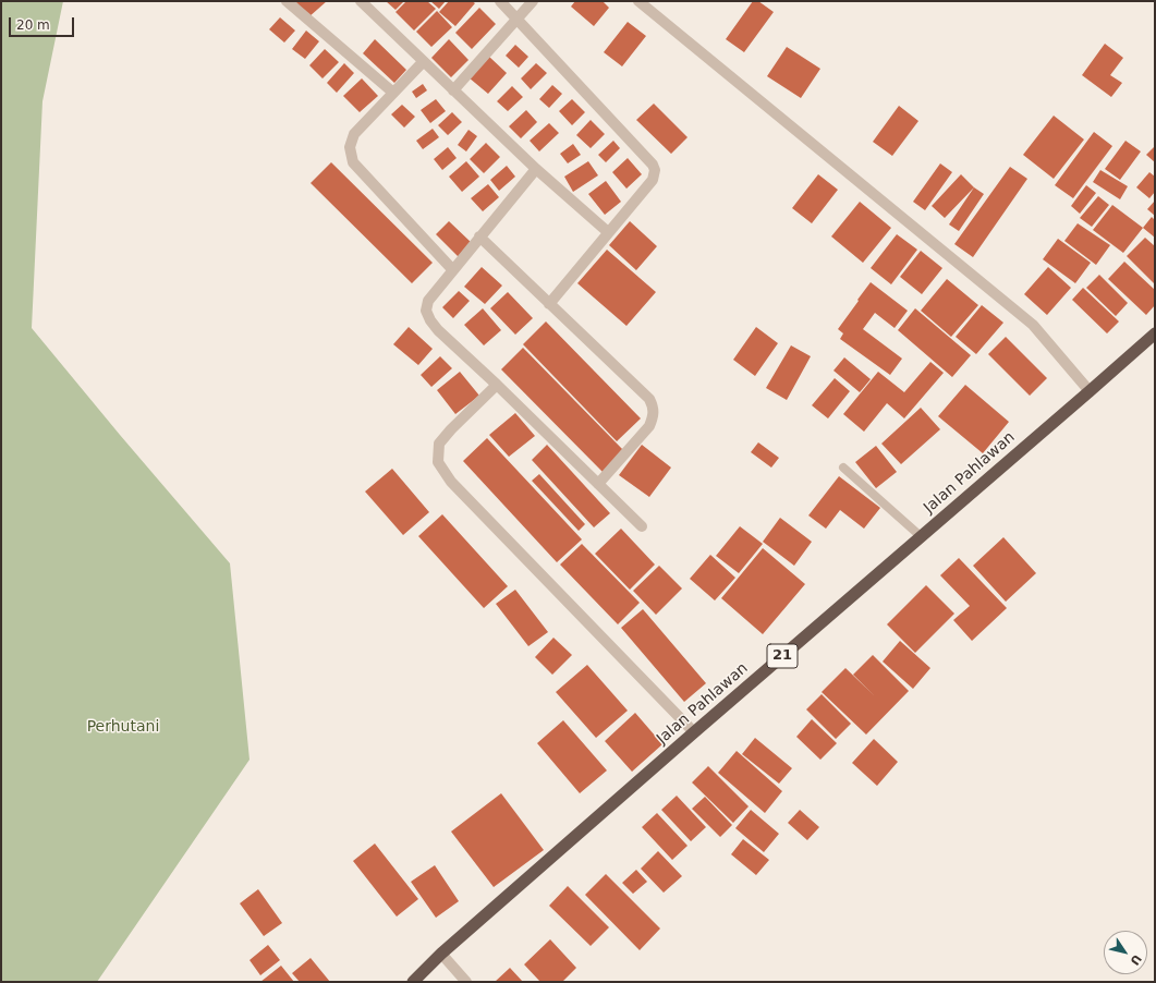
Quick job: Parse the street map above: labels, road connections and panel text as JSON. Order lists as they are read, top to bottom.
{
  "streets": {
    "highway": ["Jalan Pahlawan", "21"]
  },
  "parks": ["Perhutani"],
  "scale_bar": "20 m",
  "north": "bottom right"
}
